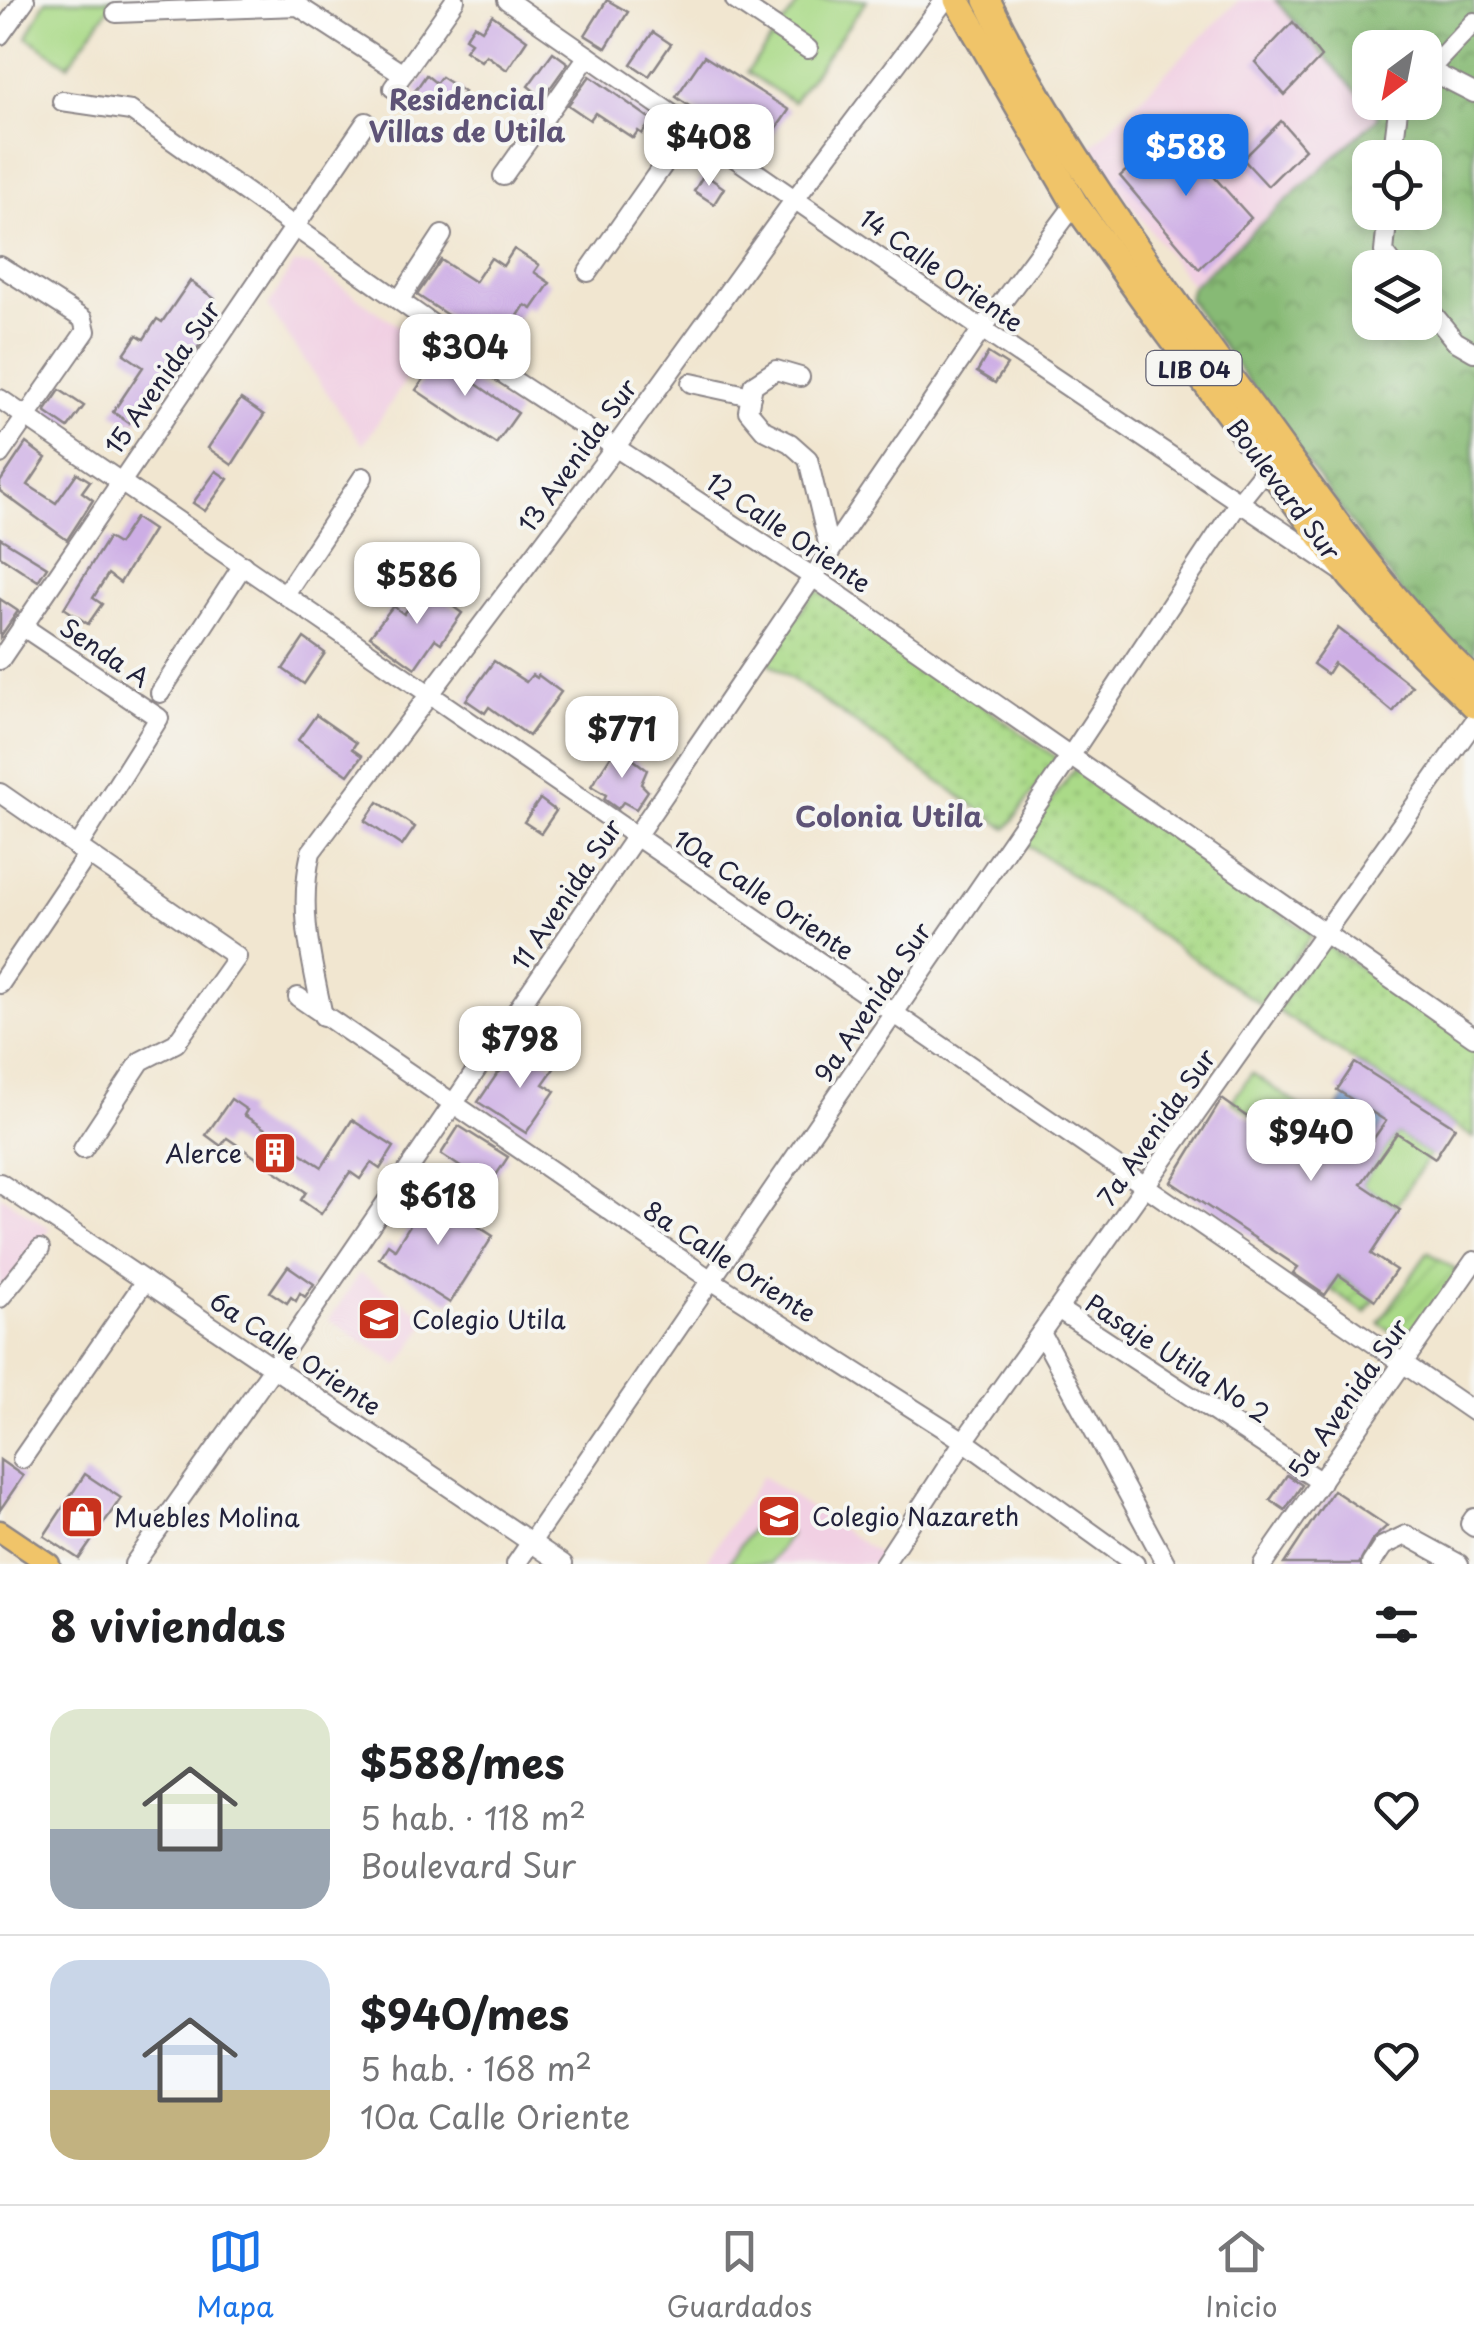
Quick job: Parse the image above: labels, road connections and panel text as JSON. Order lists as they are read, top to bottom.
{
  "streets": {
    "highway": ["LIB 04", "Boulevard Sur"],
    "street": [
      "14 Calle Oriente",
      "15 Avenida Sur",
      "13 Avenida Sur",
      "12 Calle Oriente",
      "Senda A",
      "11 Avenida Sur",
      "10a Calle Oriente",
      "9a Avenida Sur",
      "7a Avenida Sur",
      "8a Calle Oriente",
      "6a Calle Oriente",
      "Pasaje Utila No 2",
      "5a Avenida Sur"
    ]
  },
  "crossings": [
    ["14 Calle Oriente", "13 Avenida Sur"],
    ["14 Calle Oriente", "Boulevard Sur"],
    ["14 Calle Oriente", "11 Avenida Sur"],
    ["14 Calle Oriente", "9a Avenida Sur"],
    ["15 Avenida Sur", "12 Calle Oriente"],
    ["15 Avenida Sur", "Senda A"],
    ["15 Avenida Sur", "10a Calle Oriente"],
    ["13 Avenida Sur", "12 Calle Oriente"],
    ["13 Avenida Sur", "10a Calle Oriente"],
    ["13 Avenida Sur", "8a Calle Oriente"],
    ["Boulevard Sur", "11 Avenida Sur"],
    ["Boulevard Sur", "9a Avenida Sur"],
    ["12 Calle Oriente", "11 Avenida Sur"],
    ["12 Calle Oriente", "9a Avenida Sur"],
    ["12 Calle Oriente", "7a Avenida Sur"],
    ["11 Avenida Sur", "10a Calle Oriente"],
    ["11 Avenida Sur", "8a Calle Oriente"],
    ["11 Avenida Sur", "6a Calle Oriente"],
    ["10a Calle Oriente", "9a Avenida Sur"],
    ["10a Calle Oriente", "7a Avenida Sur"],
    ["10a Calle Oriente", "5a Avenida Sur"],
    ["9a Avenida Sur", "8a Calle Oriente"],
    ["9a Avenida Sur", "6a Calle Oriente"],
    ["7a Avenida Sur", "8a Calle Oriente"],
    ["7a Avenida Sur", "Pasaje Utila No 2"],
    ["Pasaje Utila No 2", "5a Avenida Sur"]
  ],
  "districts": ["Residencial Villas de Utila", "Colonia Utila"],
  "places": {
    "building": ["Alerce"],
    "school or university": ["Colegio Utila", "Colegio Nazareth"],
    "shop": ["Muebles Molina"]
  },
  "north": "bottom left",
  "page": {
    "price": [
      "$408",
      "$588",
      "$304",
      "$586",
      "$771",
      "$798",
      "$940",
      "$618"
    ],
    "heading": "8 viviendas",
    "list": [
      {
        "name": "$588/mes",
        "note": "5 hab. · 118 m² · Boulevard Sur"
      },
      {
        "name": "$940/mes",
        "note": "5 hab. · 168 m² · 10a Calle Oriente"
      }
    ],
    "tabs": ["Mapa", "Guardados", "Inicio"]
  }
}
